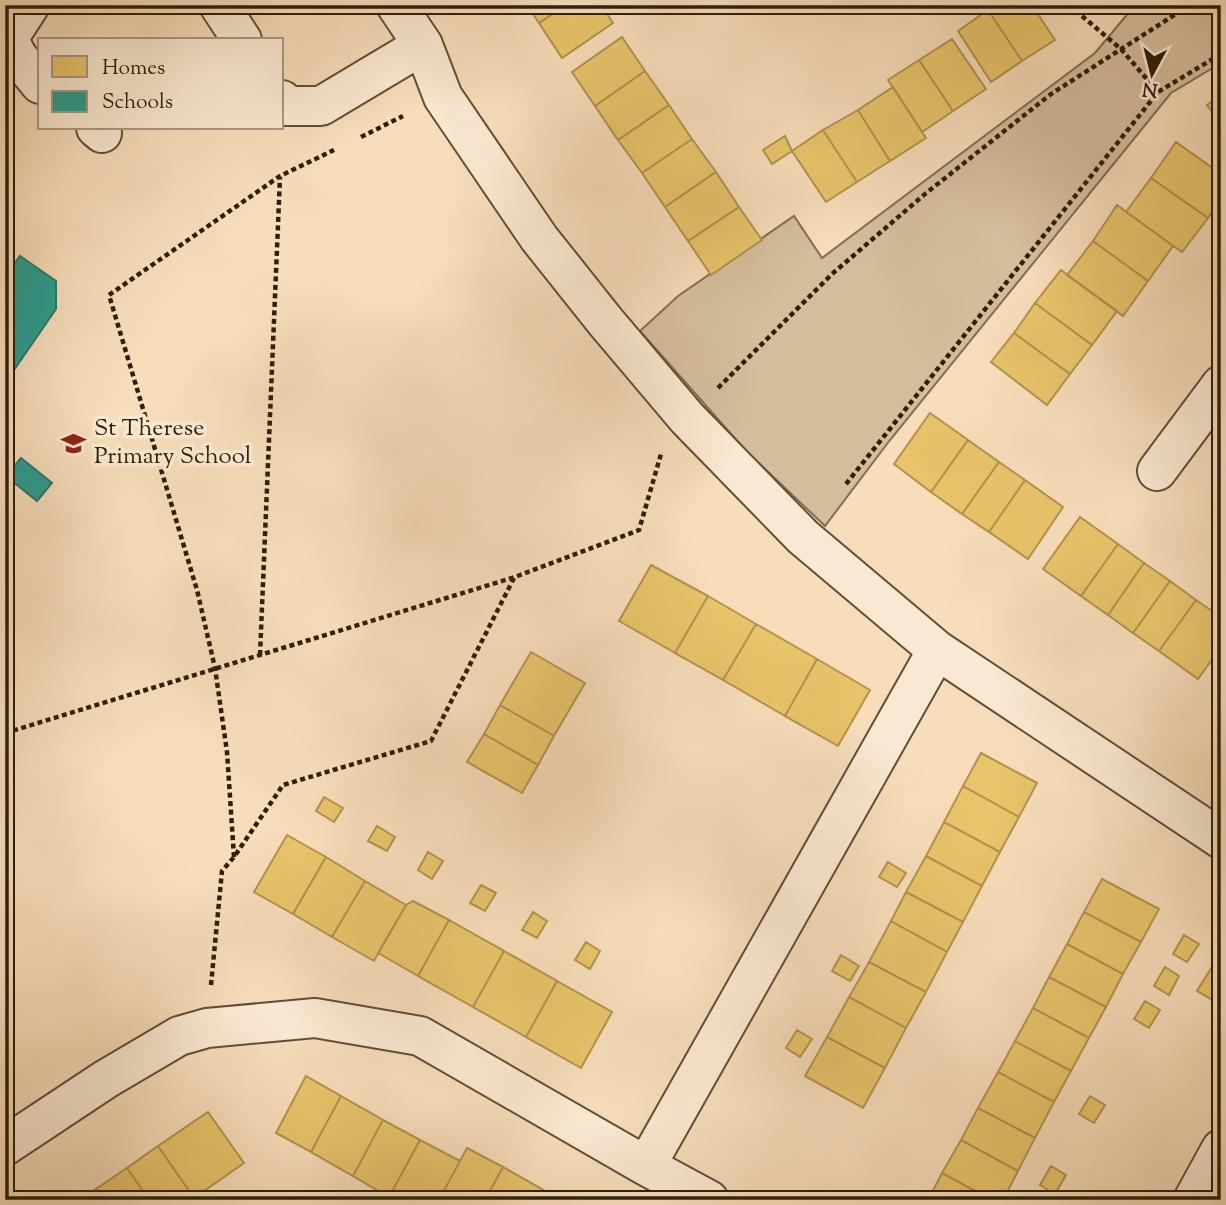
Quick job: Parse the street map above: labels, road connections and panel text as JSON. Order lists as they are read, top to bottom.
{
  "places": {
    "school or university": ["St Therese Primary School"]
  },
  "legend": ["Homes", "Schools"],
  "north": "bottom"
}
